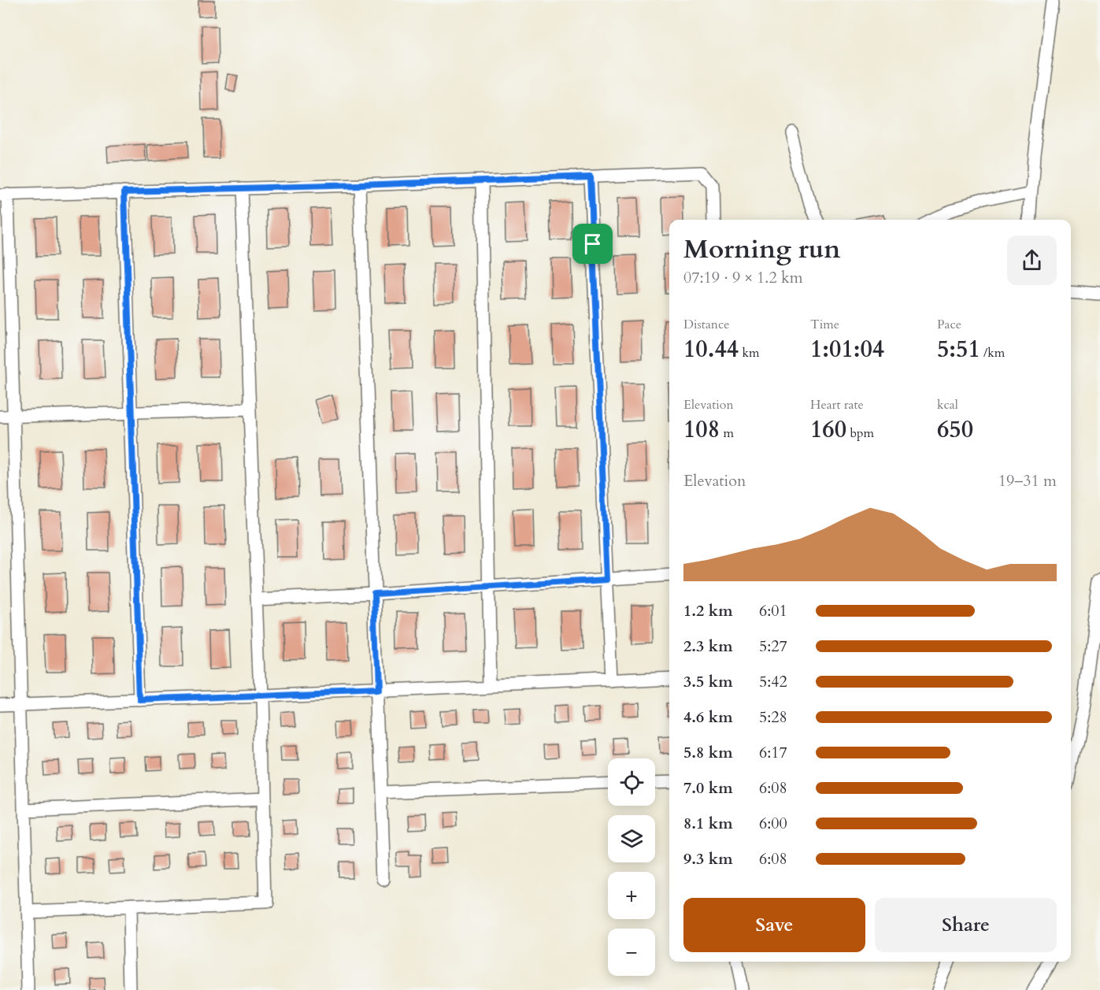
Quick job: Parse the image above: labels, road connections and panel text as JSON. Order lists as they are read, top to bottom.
{
  "page": {
    "heading": ["Morning run", "07:19 · 9 × 1.2 km"],
    "stats": [
      ["Distance", "10.44 km"],
      ["Time", "1:01:04"],
      ["Pace", "5:51 /km"],
      ["Elevation", "108 m"],
      ["Heart rate", "160 bpm"],
      ["kcal", "650"]
    ],
    "chart": ["Elevation", "19–31 m"],
    "list": [
      {
        "name": "1.2 km",
        "note": "6:01"
      },
      {
        "name": "2.3 km",
        "note": "5:27"
      },
      {
        "name": "3.5 km",
        "note": "5:42"
      },
      {
        "name": "4.6 km",
        "note": "5:28"
      },
      {
        "name": "5.8 km",
        "note": "6:17"
      },
      {
        "name": "7.0 km",
        "note": "6:08"
      },
      {
        "name": "8.1 km",
        "note": "6:00"
      },
      {
        "name": "9.3 km",
        "note": "6:08"
      }
    ],
    "map_buttons": ["+", "−"],
    "buttons": ["Save", "Share"]
  }
}
